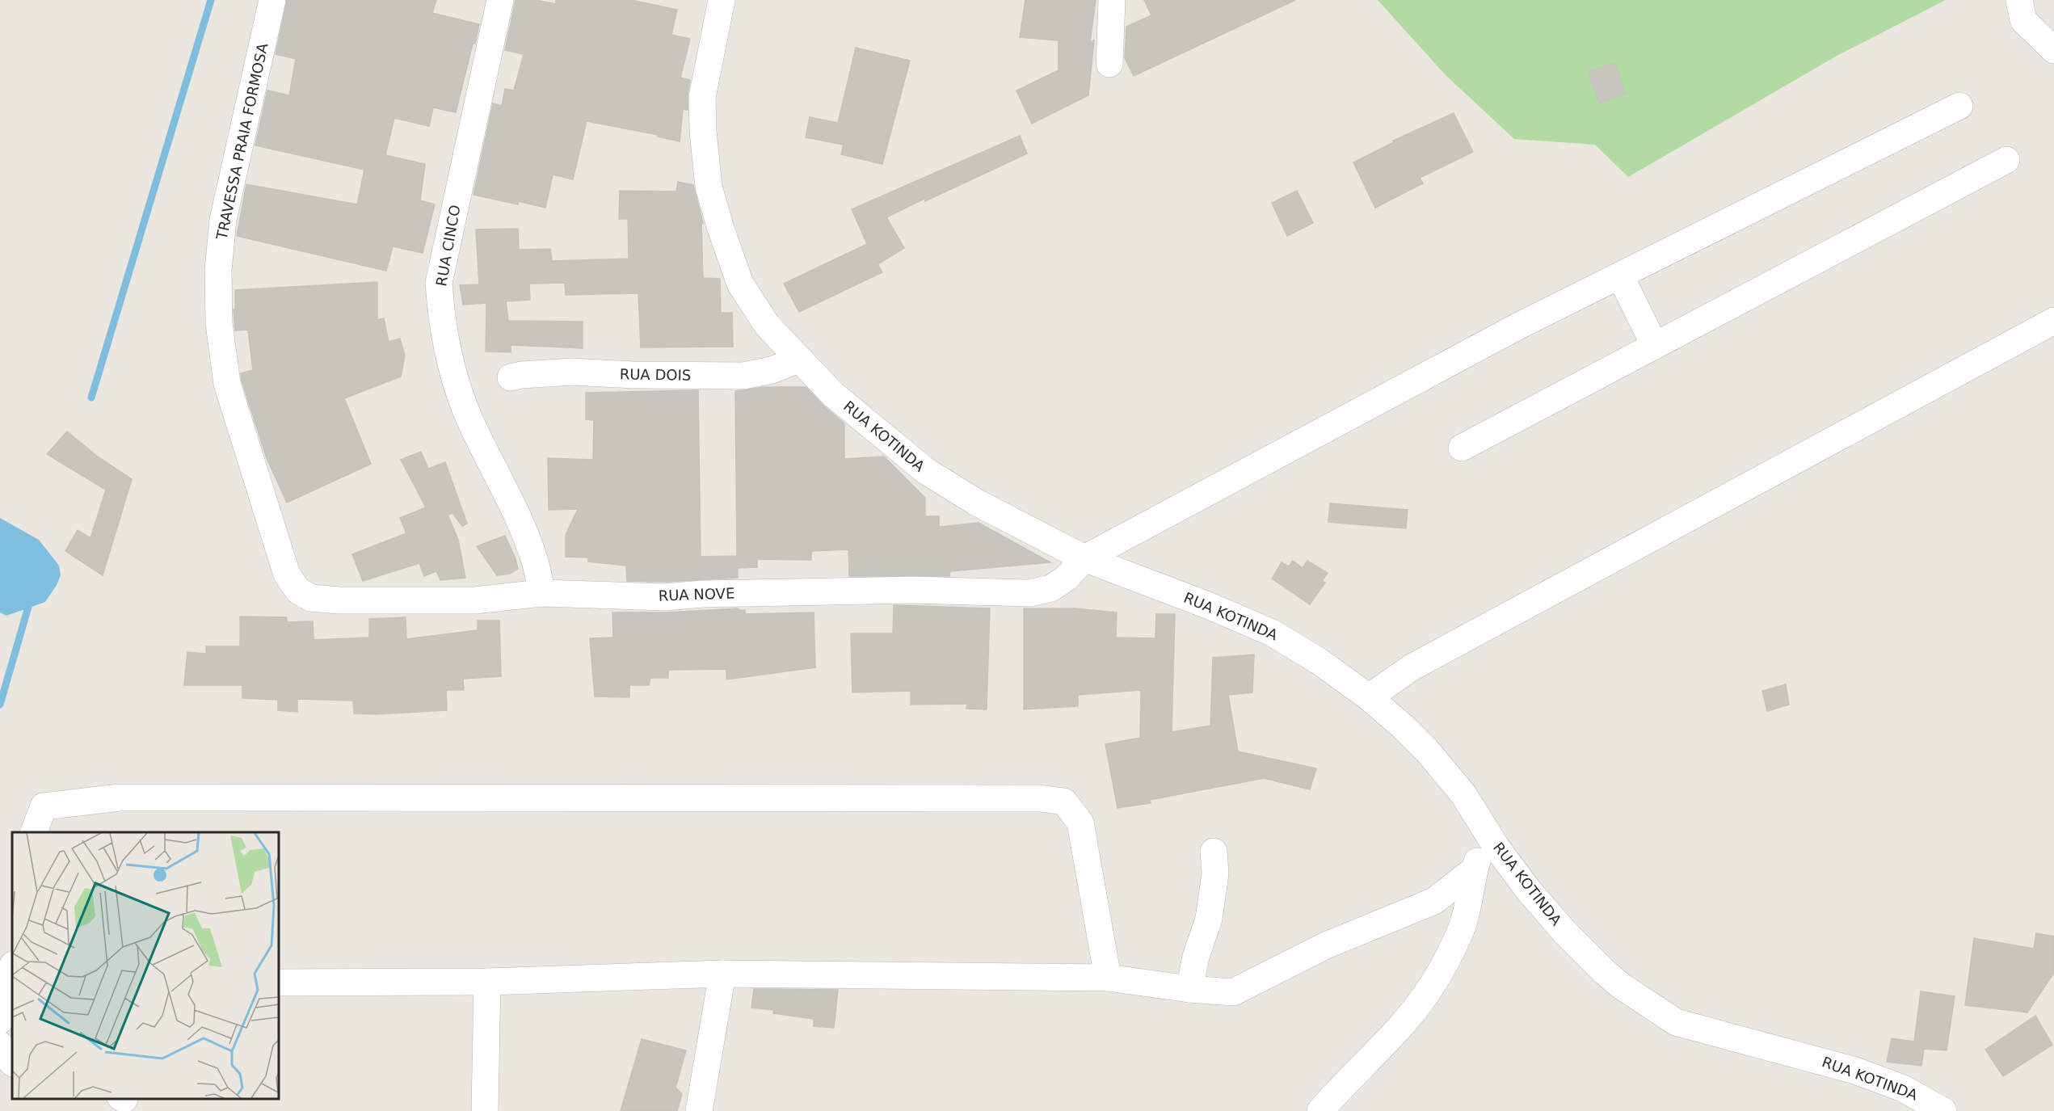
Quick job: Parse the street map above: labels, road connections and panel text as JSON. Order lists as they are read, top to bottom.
{
  "streets": {
    "street": [
      "TRAVESSA PRAIA FORMOSA",
      "RUA CINCO",
      "RUA DOIS",
      "RUA KOTINDA",
      "RUA NOVE"
    ]
  },
  "crossings": [
    ["TRAVESSA PRAIA FORMOSA", "RUA NOVE"],
    ["RUA CINCO", "RUA NOVE"],
    ["RUA DOIS", "RUA KOTINDA"],
    ["RUA KOTINDA", "RUA NOVE"]
  ]
}
